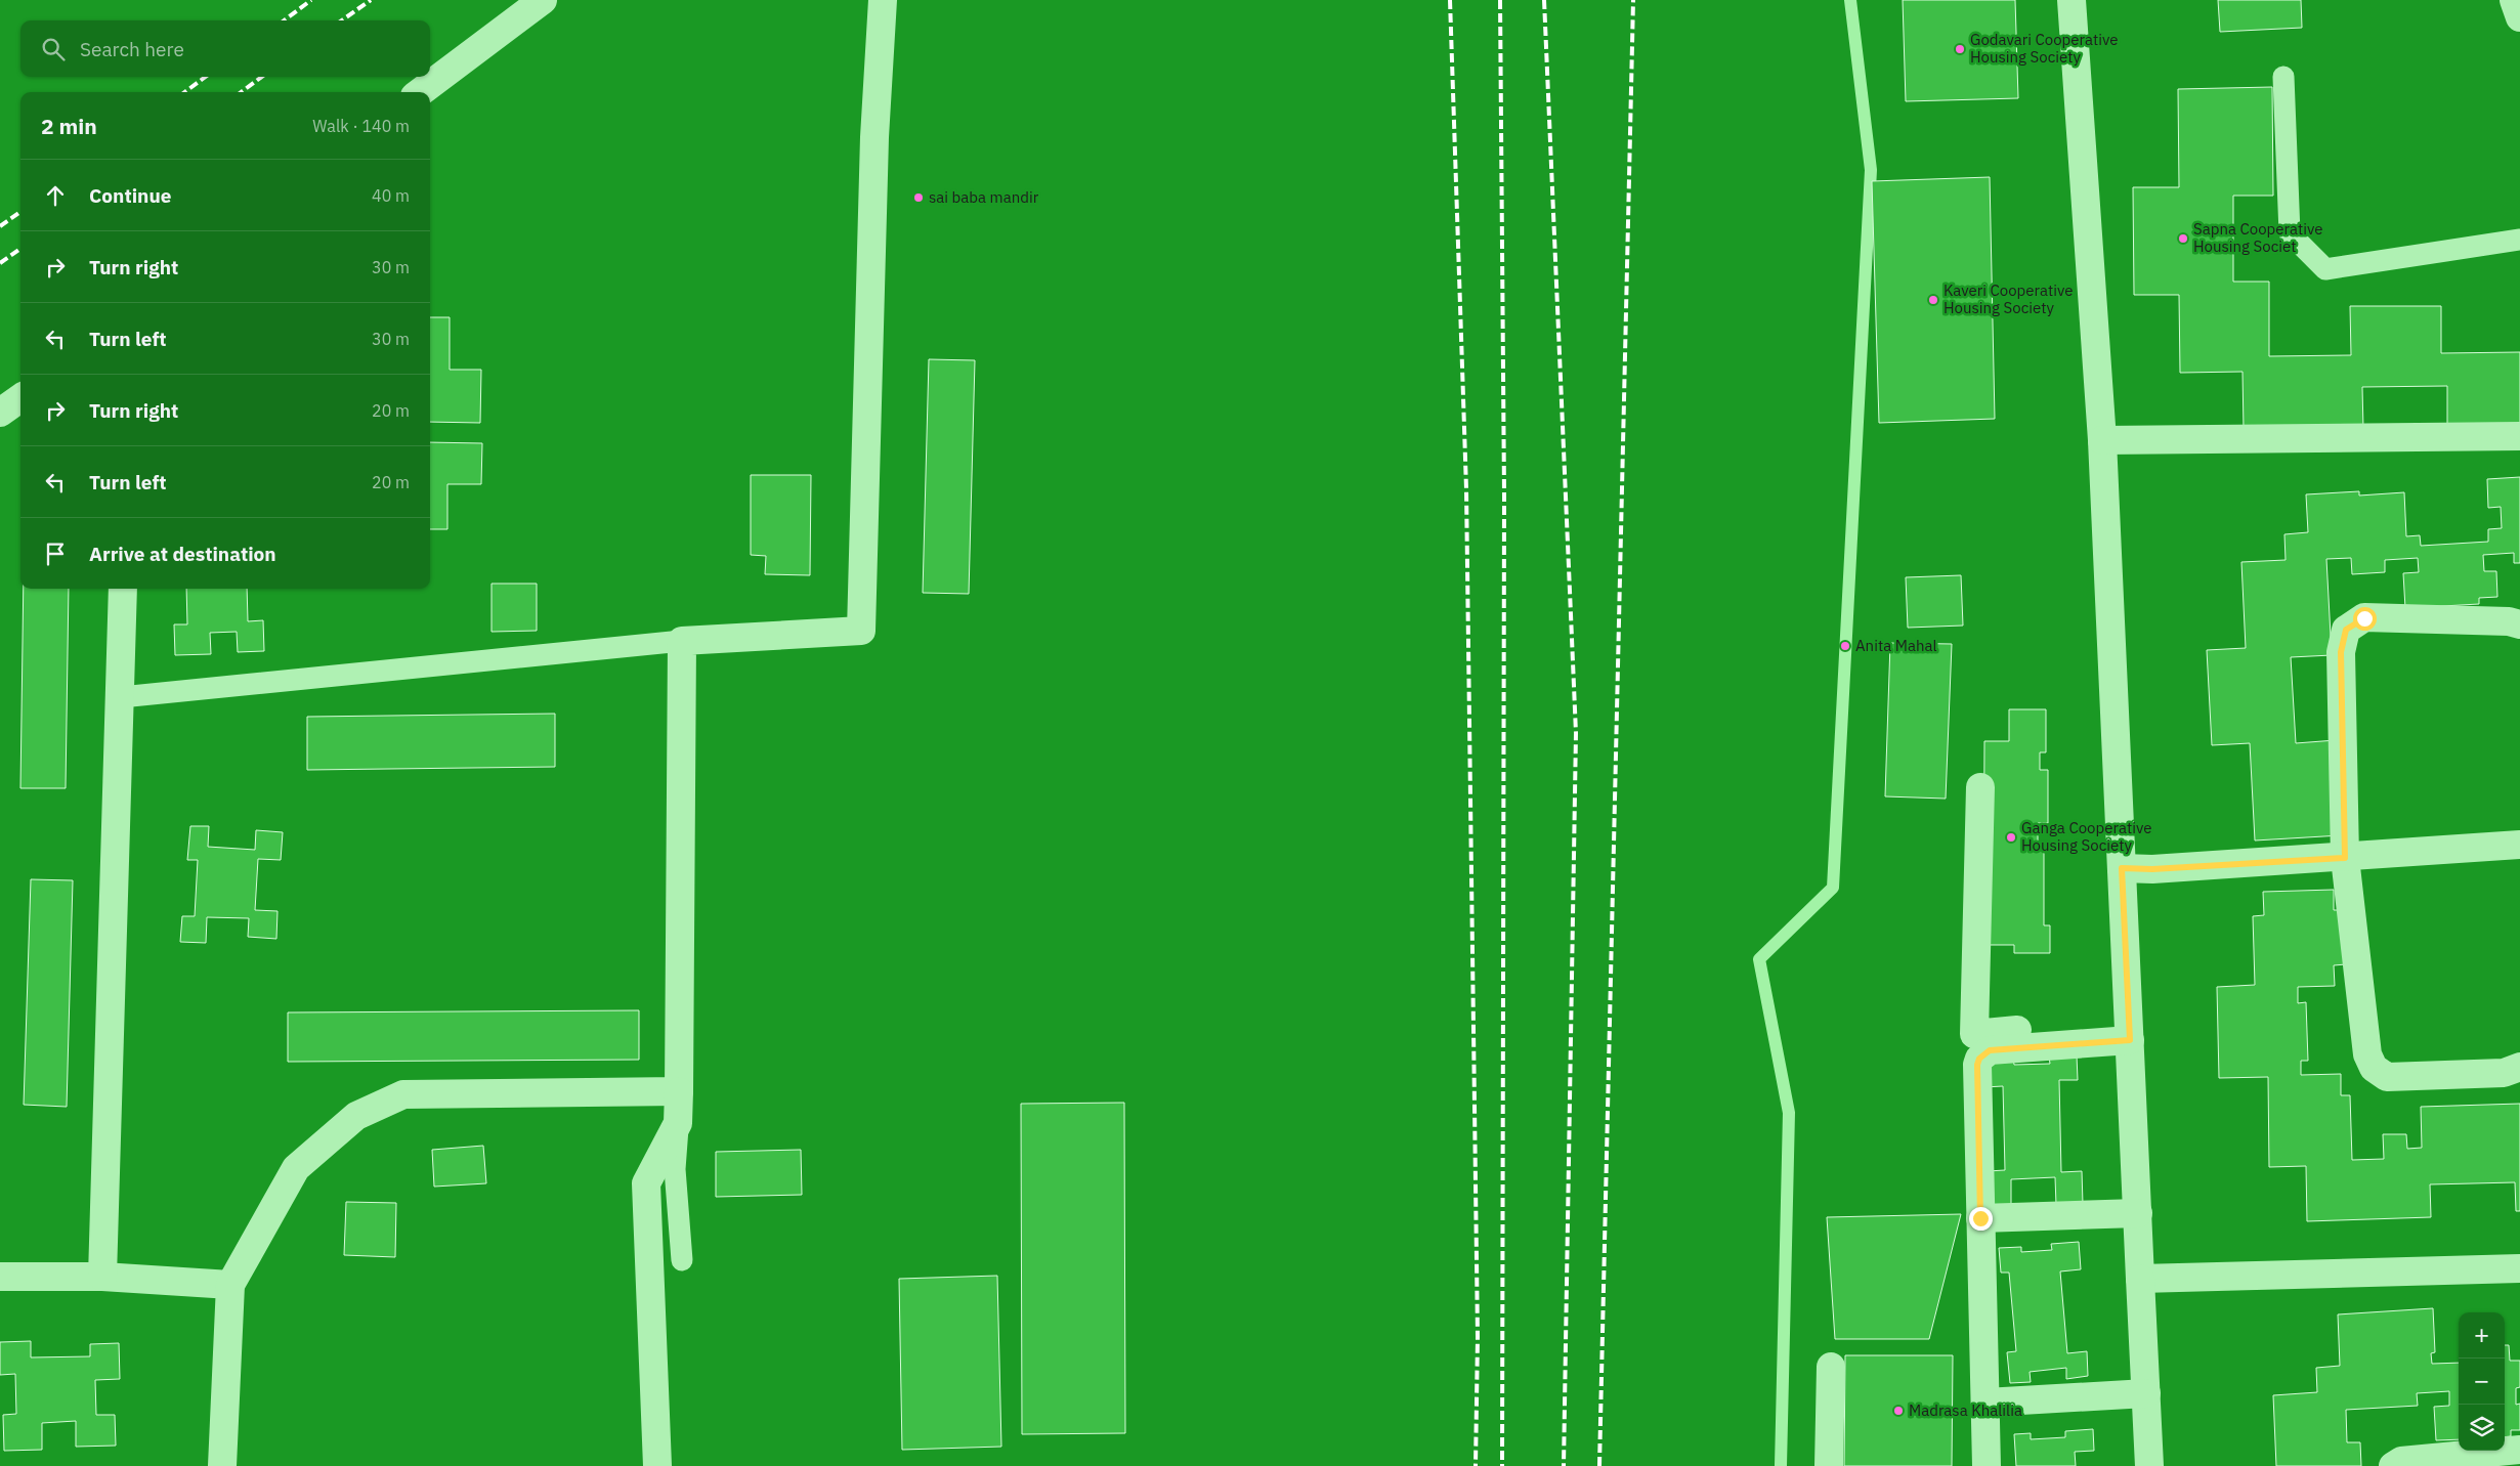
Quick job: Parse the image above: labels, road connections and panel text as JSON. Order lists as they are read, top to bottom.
{
  "places": [
    "Godavari Cooperative Housing Society",
    "sai baba mandir",
    "Sapna Cooperative Housing Societ",
    "Kaveri Cooperative Housing Society",
    "Anita Mahal",
    "Ganga Cooperative Housing Society",
    "Madrasa Khalilia"
  ],
  "page": {
    "search": "Search here",
    "heading": ["2 min", "Walk · 140 m"],
    "list": [
      ["Continue", "40 m"],
      ["Turn right", "30 m"],
      ["Turn left", "30 m"],
      ["Turn right", "20 m"],
      ["Turn left", "20 m"],
      "Arrive at destination"
    ],
    "map_buttons": ["+", "−"]
  }
}
